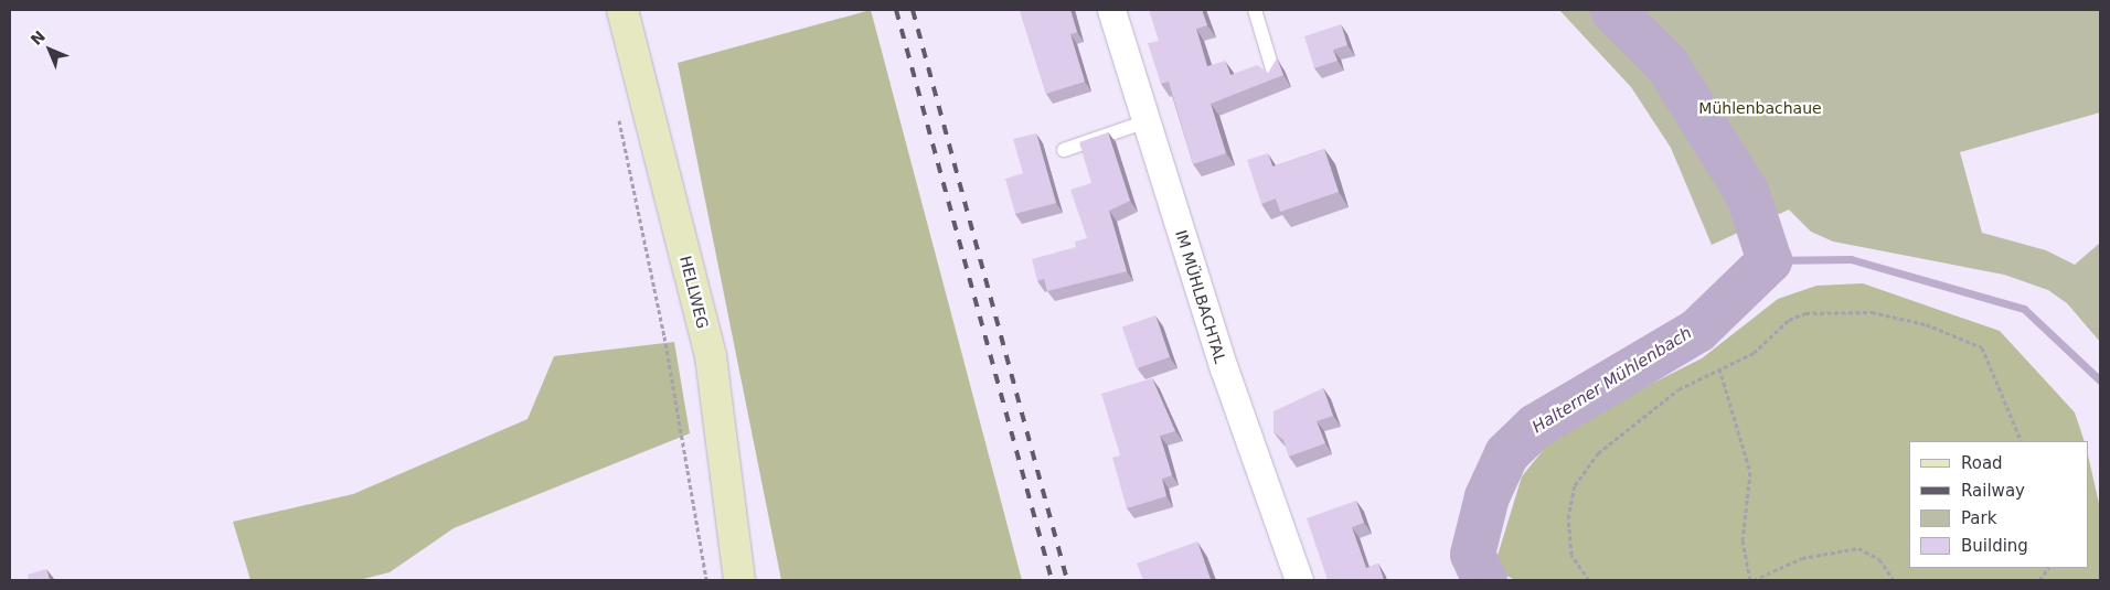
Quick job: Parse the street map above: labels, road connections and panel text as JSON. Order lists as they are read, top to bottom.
{
  "streets": {
    "street": ["HELLWEG", "IM MÜHLBACHTAL"]
  },
  "water": ["Halterner Mühlenbach"],
  "parks": ["Mühlenbachaue"],
  "legend": [
    "Road",
    "Railway",
    "Park",
    "Building"
  ],
  "north": "top left"
}
